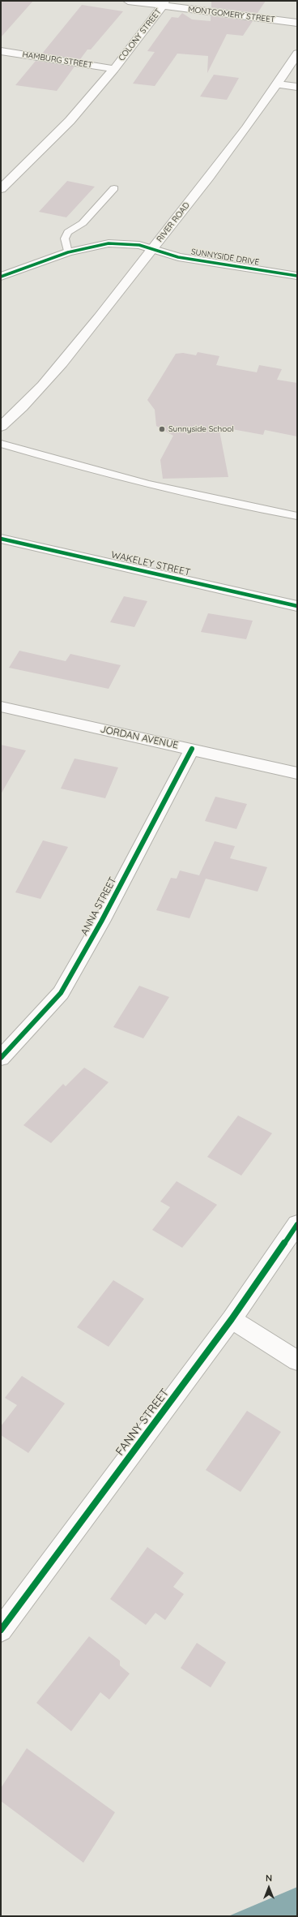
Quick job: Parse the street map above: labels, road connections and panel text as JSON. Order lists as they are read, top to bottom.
{
  "streets": {
    "street": [
      "MONTGOMERY STREET",
      "COLONY STREET",
      "HAMBURG STREET",
      "RIVER ROAD",
      "SUNNYSIDE DRIVE",
      "WAKELEY STREET",
      "JORDAN AVENUE",
      "ANNA STREET",
      "FANNY STREET"
    ]
  },
  "crossings": [
    ["MONTGOMERY STREET", "COLONY STREET"],
    ["COLONY STREET", "HAMBURG STREET"],
    ["RIVER ROAD", "SUNNYSIDE DRIVE"],
    ["JORDAN AVENUE", "ANNA STREET"]
  ],
  "places": ["Sunnyside School"],
  "north": "top"
}
